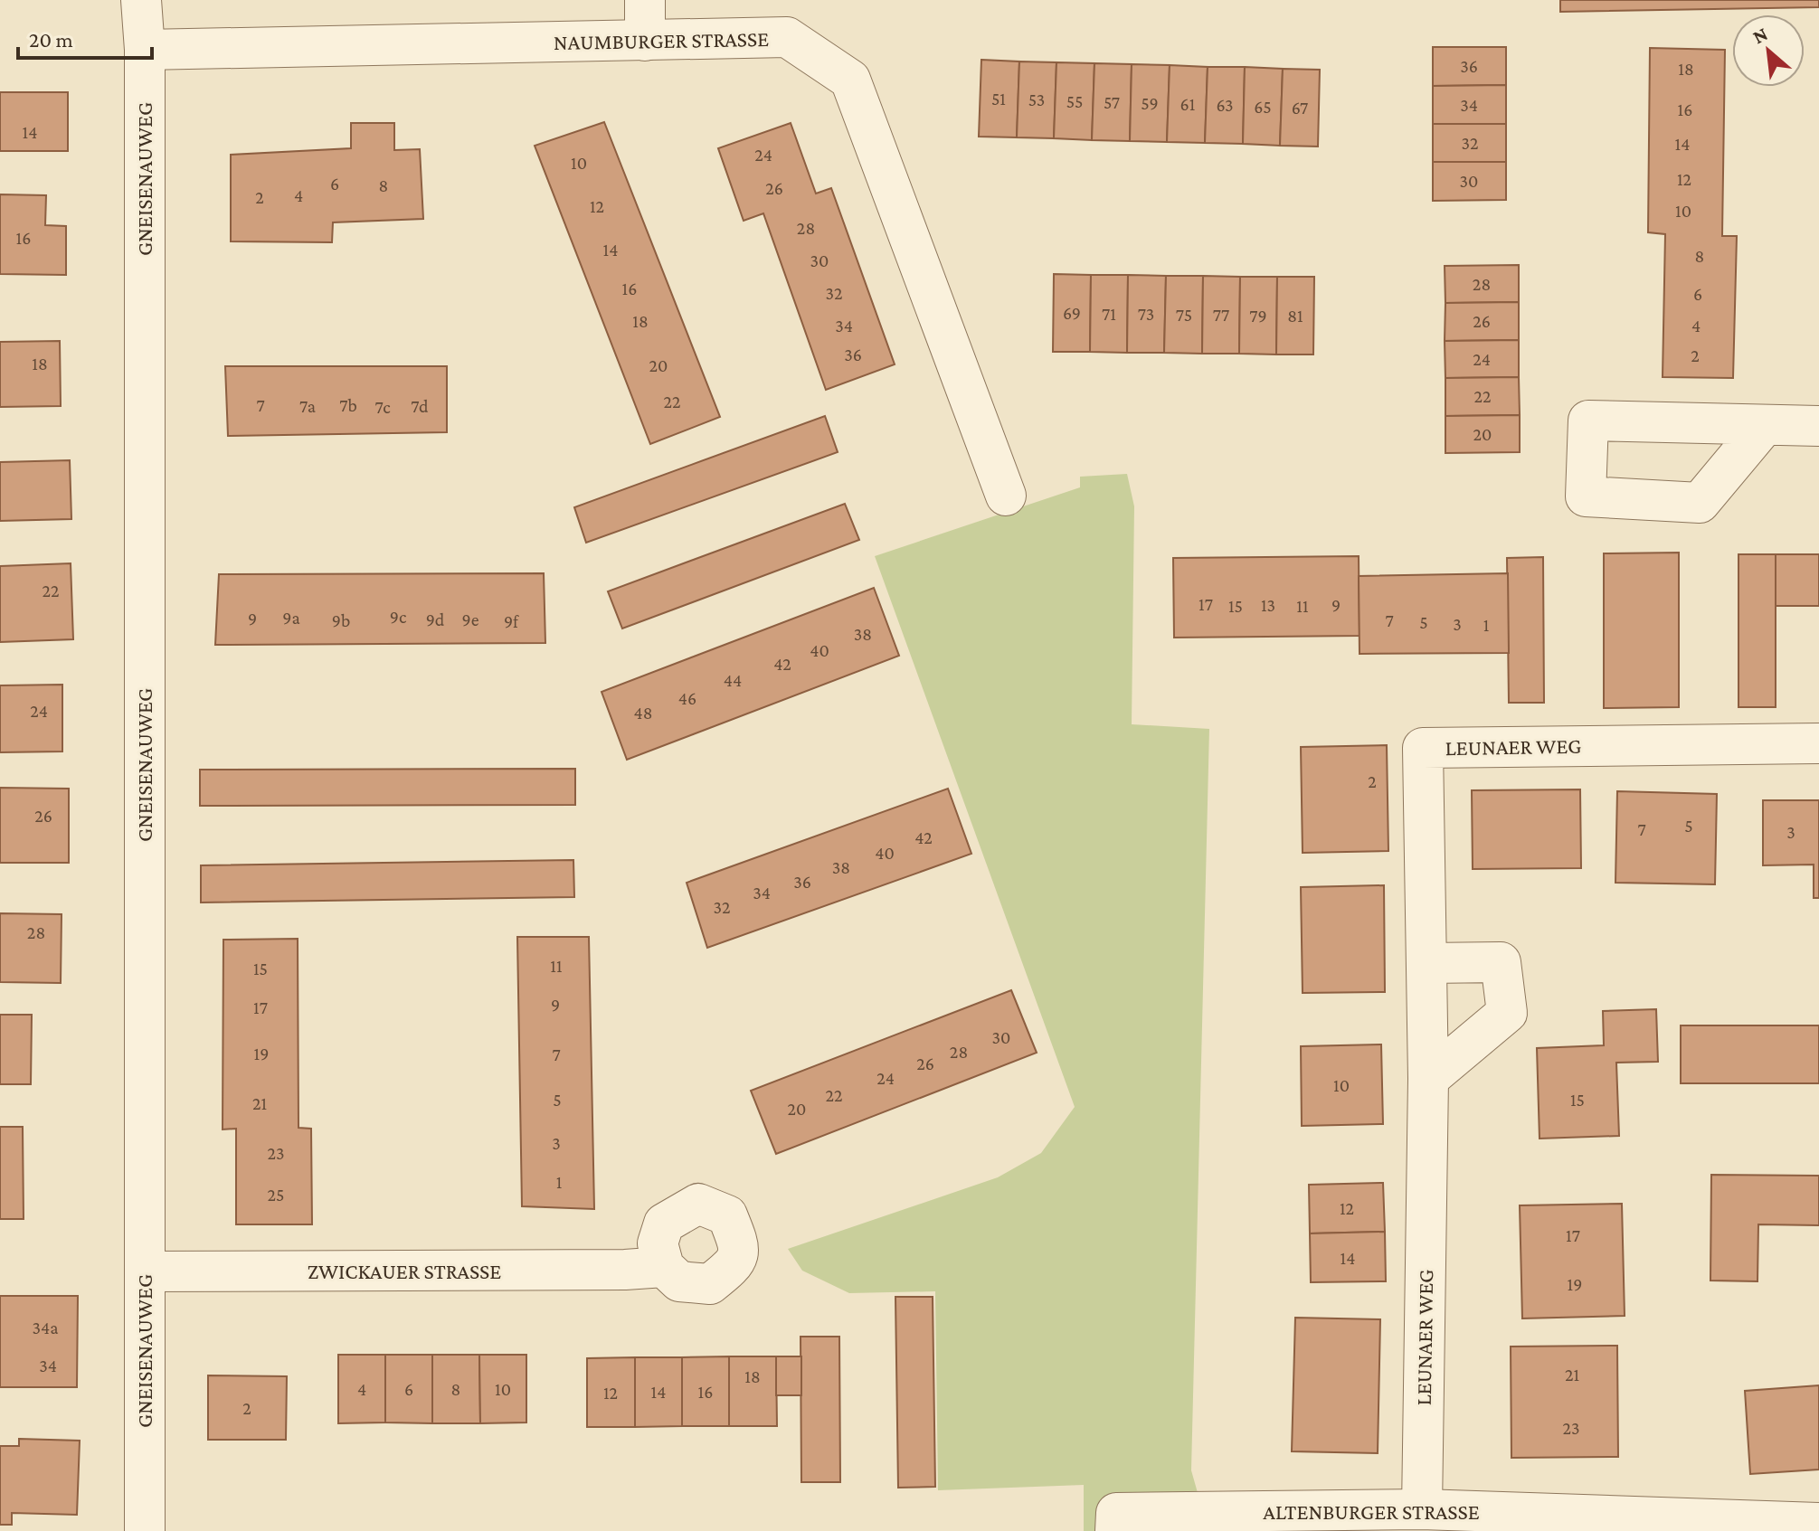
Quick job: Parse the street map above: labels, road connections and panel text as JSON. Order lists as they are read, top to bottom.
{
  "streets": {
    "street": [
      "NAUMBURGER STRASSE",
      "GNEISENAUWEG",
      "LEUNAER WEG",
      "ZWICKAUER STRASSE",
      "ALTENBURGER STRASSE"
    ]
  },
  "crossings": [
    ["NAUMBURGER STRASSE", "GNEISENAUWEG"],
    ["GNEISENAUWEG", "ZWICKAUER STRASSE"],
    ["LEUNAER WEG", "ALTENBURGER STRASSE"]
  ],
  "house_numbers": [
    "36",
    "18",
    "51",
    "53",
    "55",
    "57",
    "59",
    "61",
    "63",
    "34",
    "65",
    "67",
    "16",
    "14",
    "32",
    "14",
    "24",
    "10",
    "12",
    "30",
    "6",
    "8",
    "26",
    "4",
    "2",
    "12",
    "10",
    "28",
    "16",
    "14",
    "8",
    "30",
    "28",
    "16",
    "32",
    "6",
    "69",
    "71",
    "73",
    "75",
    "77",
    "79",
    "81",
    "18",
    "26",
    "34",
    "4",
    "36",
    "2",
    "24",
    "18",
    "20",
    "22",
    "22",
    "7",
    "7b",
    "7a",
    "7d",
    "7c",
    "20",
    "22",
    "17",
    "13",
    "9",
    "15",
    "11",
    "9c",
    "9a",
    "9",
    "9d",
    "9e",
    "9b",
    "7",
    "9f",
    "5",
    "3",
    "1",
    "38",
    "40",
    "42",
    "44",
    "46",
    "24",
    "48",
    "2",
    "26",
    "5",
    "7",
    "3",
    "42",
    "40",
    "38",
    "36",
    "34",
    "32",
    "28",
    "11",
    "15",
    "9",
    "17",
    "30",
    "28",
    "19",
    "7",
    "26",
    "24",
    "10",
    "22",
    "5",
    "15",
    "21",
    "20",
    "3",
    "23",
    "1",
    "25",
    "12",
    "17",
    "14",
    "19",
    "34a",
    "34",
    "21",
    "18",
    "4",
    "6",
    "8",
    "10",
    "14",
    "16",
    "12",
    "2",
    "23"
  ],
  "scale_bar": "20 m",
  "north": "top left"
}
